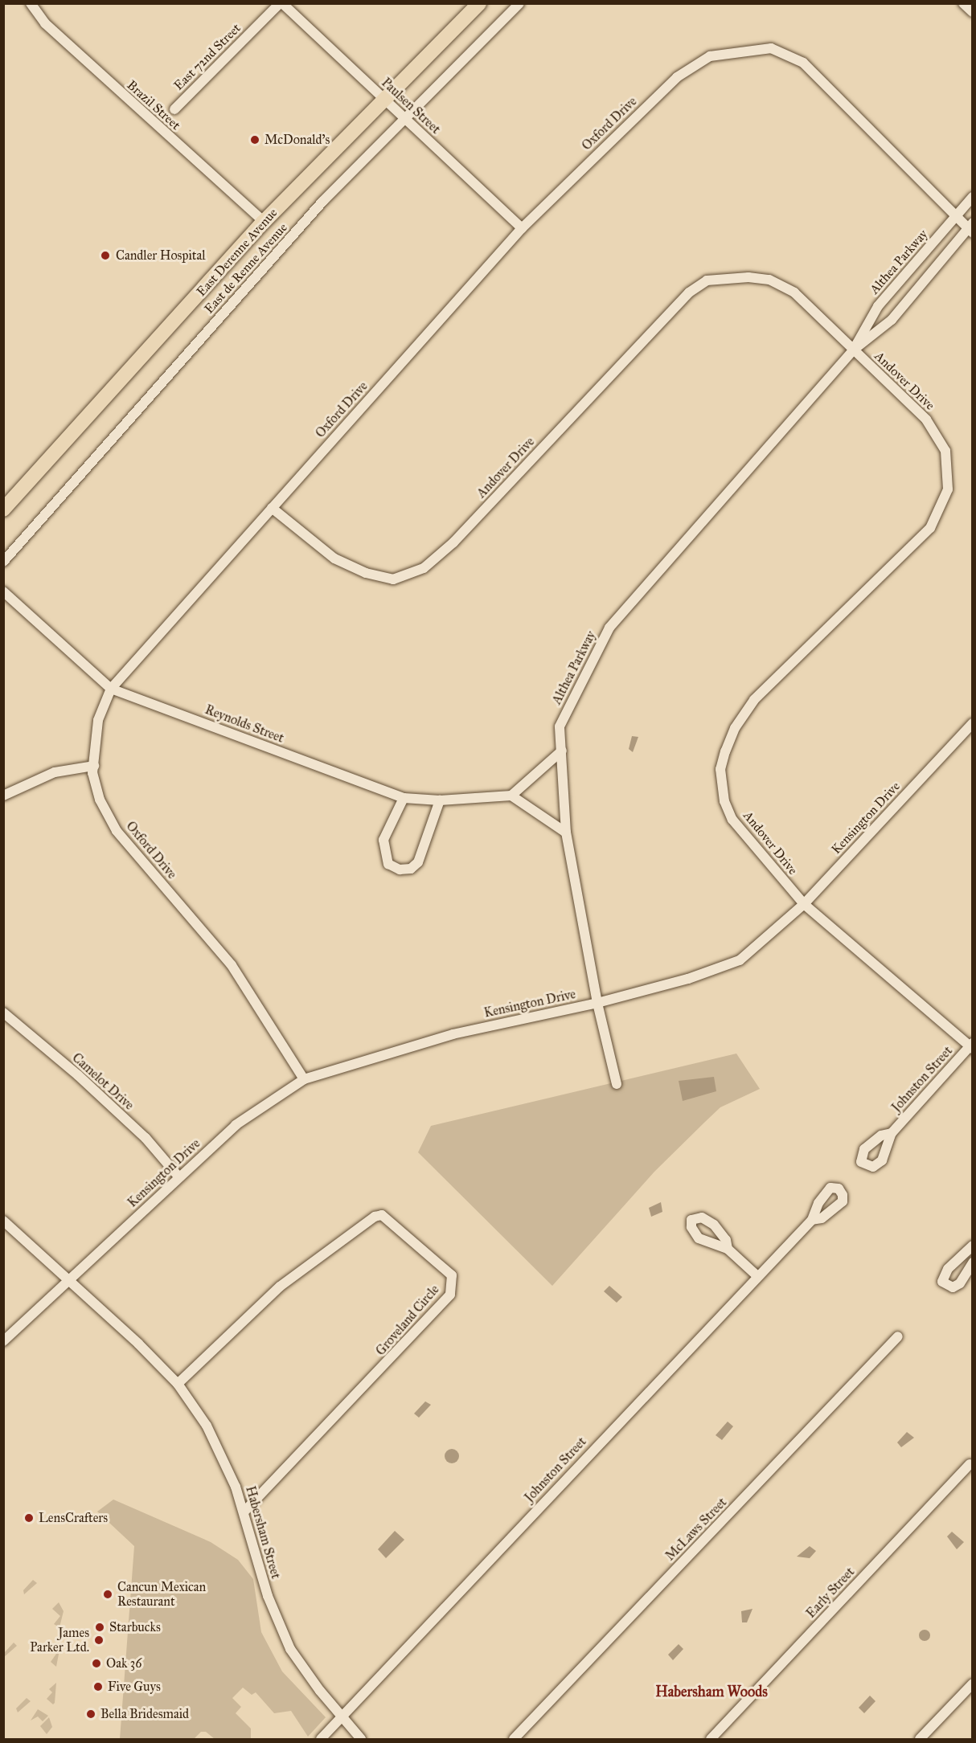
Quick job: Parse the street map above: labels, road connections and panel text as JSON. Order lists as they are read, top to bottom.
{
  "streets": {
    "highway": ["East Derenne Avenue"],
    "street": [
      "East 72nd Street",
      "Brazil Street",
      "Paulsen Street",
      "Oxford Drive",
      "Althea Parkway",
      "East de Renne Avenue",
      "Andover Drive",
      "Reynolds Street",
      "Kensington Drive",
      "Johnston Street",
      "Camelot Drive",
      "Groveland Circle",
      "McLaws Street",
      "Habersham Street",
      "Early Street"
    ]
  },
  "crossings": [
    ["East 72nd Street", "Paulsen Street"],
    ["Brazil Street", "East Derenne Avenue"],
    ["Paulsen Street", "Oxford Drive"],
    ["Paulsen Street", "East Derenne Avenue"],
    ["Paulsen Street", "East de Renne Avenue"],
    ["Oxford Drive", "Althea Parkway"],
    ["Oxford Drive", "Andover Drive"],
    ["Oxford Drive", "Reynolds Street"],
    ["Oxford Drive", "Kensington Drive"],
    ["Althea Parkway", "Andover Drive"],
    ["Althea Parkway", "Kensington Drive"],
    ["Andover Drive", "Kensington Drive"],
    ["Andover Drive", "Johnston Street"],
    ["Kensington Drive", "Camelot Drive"],
    ["Kensington Drive", "Habersham Street"],
    ["Johnston Street", "Habersham Street"],
    ["Groveland Circle", "Habersham Street"]
  ],
  "districts": ["Habersham Woods"],
  "places": [
    "McDonald's",
    "Candler Hospital",
    "LensCrafters",
    "Cancun Mexican Restaurant",
    "Starbucks",
    "James Parker Ltd.",
    "Oak 36",
    "Five Guys",
    "Bella Bridesmaid"
  ]
}
